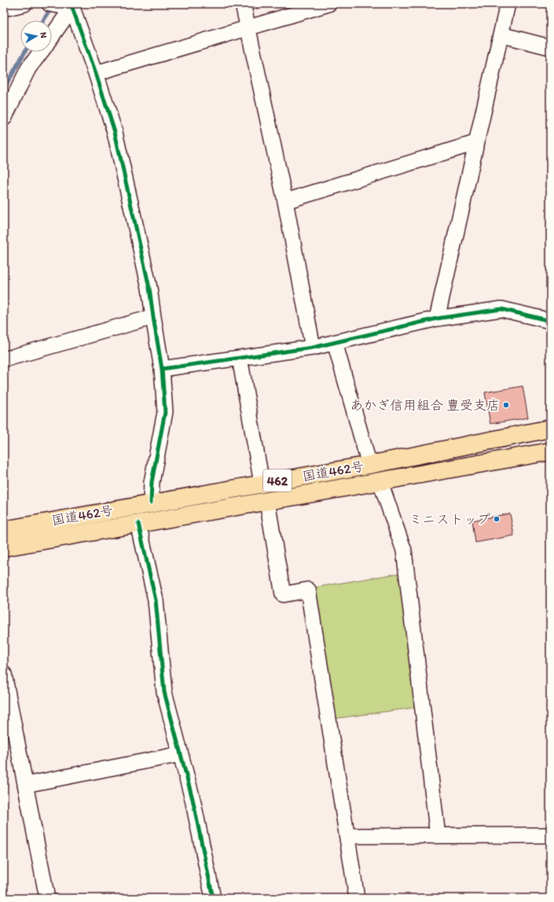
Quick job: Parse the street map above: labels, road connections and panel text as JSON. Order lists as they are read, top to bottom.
{
  "streets": {
    "highway": ["国道462号", "462"]
  },
  "places": ["あかぎ信用組合 豊受支店", "ミニストップ"],
  "north": "right"
}
